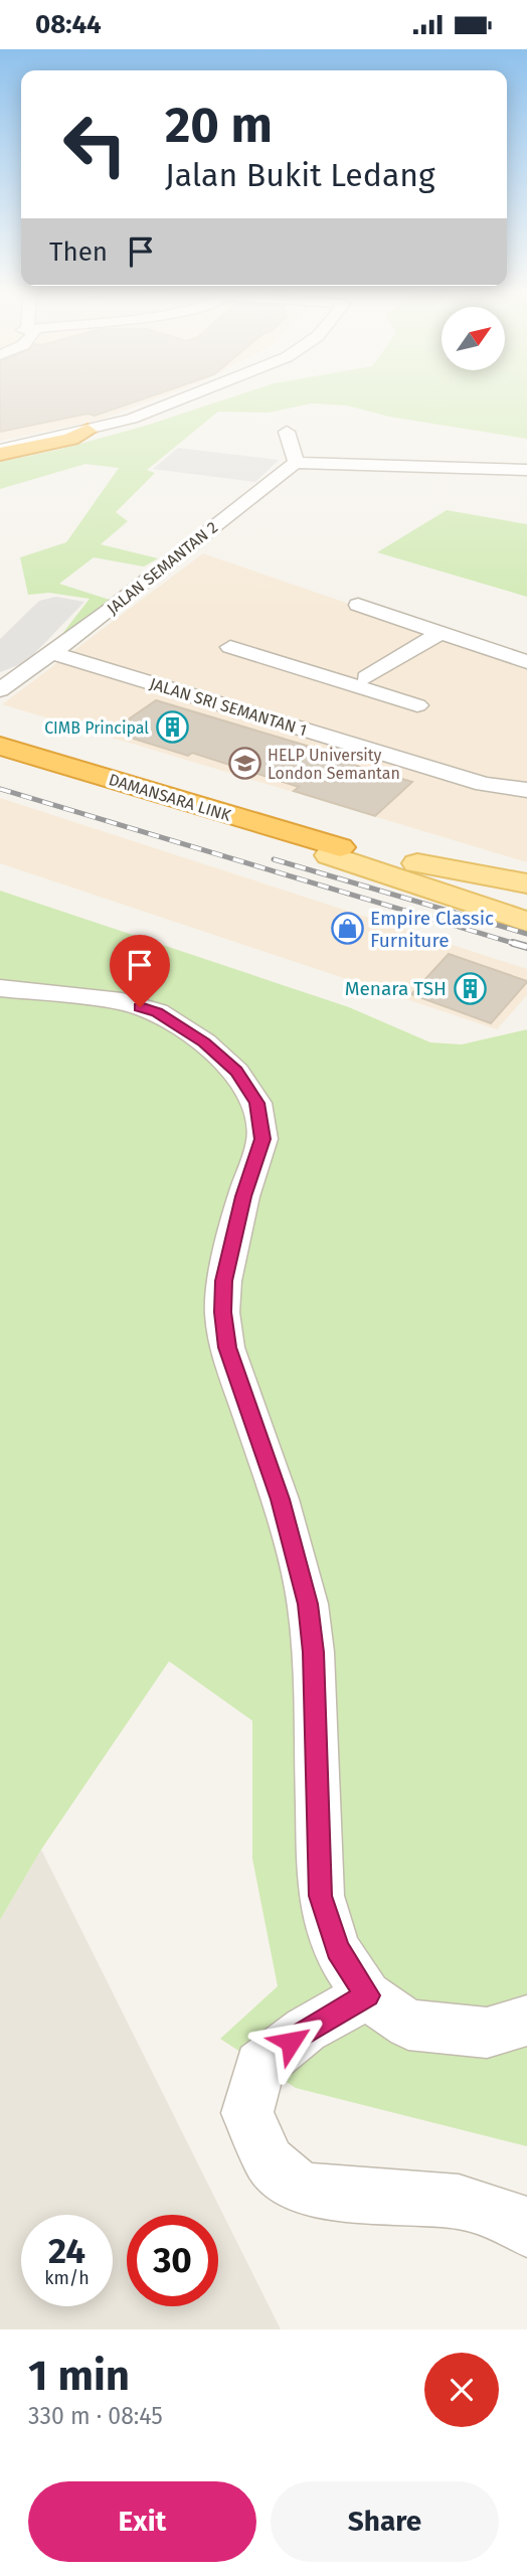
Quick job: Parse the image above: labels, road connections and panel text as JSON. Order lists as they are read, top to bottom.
{
  "streets": {
    "highway": ["DAMANSARA LINK"],
    "street": ["JALAN SEMANTAN 2", "JALAN SRI SEMANTAN 1"]
  },
  "crossings": [
    ["JALAN SEMANTAN 2", "JALAN SRI SEMANTAN 1"]
  ],
  "places": {
    "building": ["CIMB Principal", "Menara TSH"],
    "school or university": ["HELP University London Semantan"],
    "shop": ["Empire Classic Furniture"]
  },
  "north": "top right",
  "page": {
    "status": "08:44",
    "turn": ["20 m", "Jalan Bukit Ledang"],
    "then": "Then",
    "speed": "24 km/h",
    "limit": "30",
    "heading": ["1 min", "330 m · 08:45"],
    "buttons": ["Exit", "Share"]
  }
}
